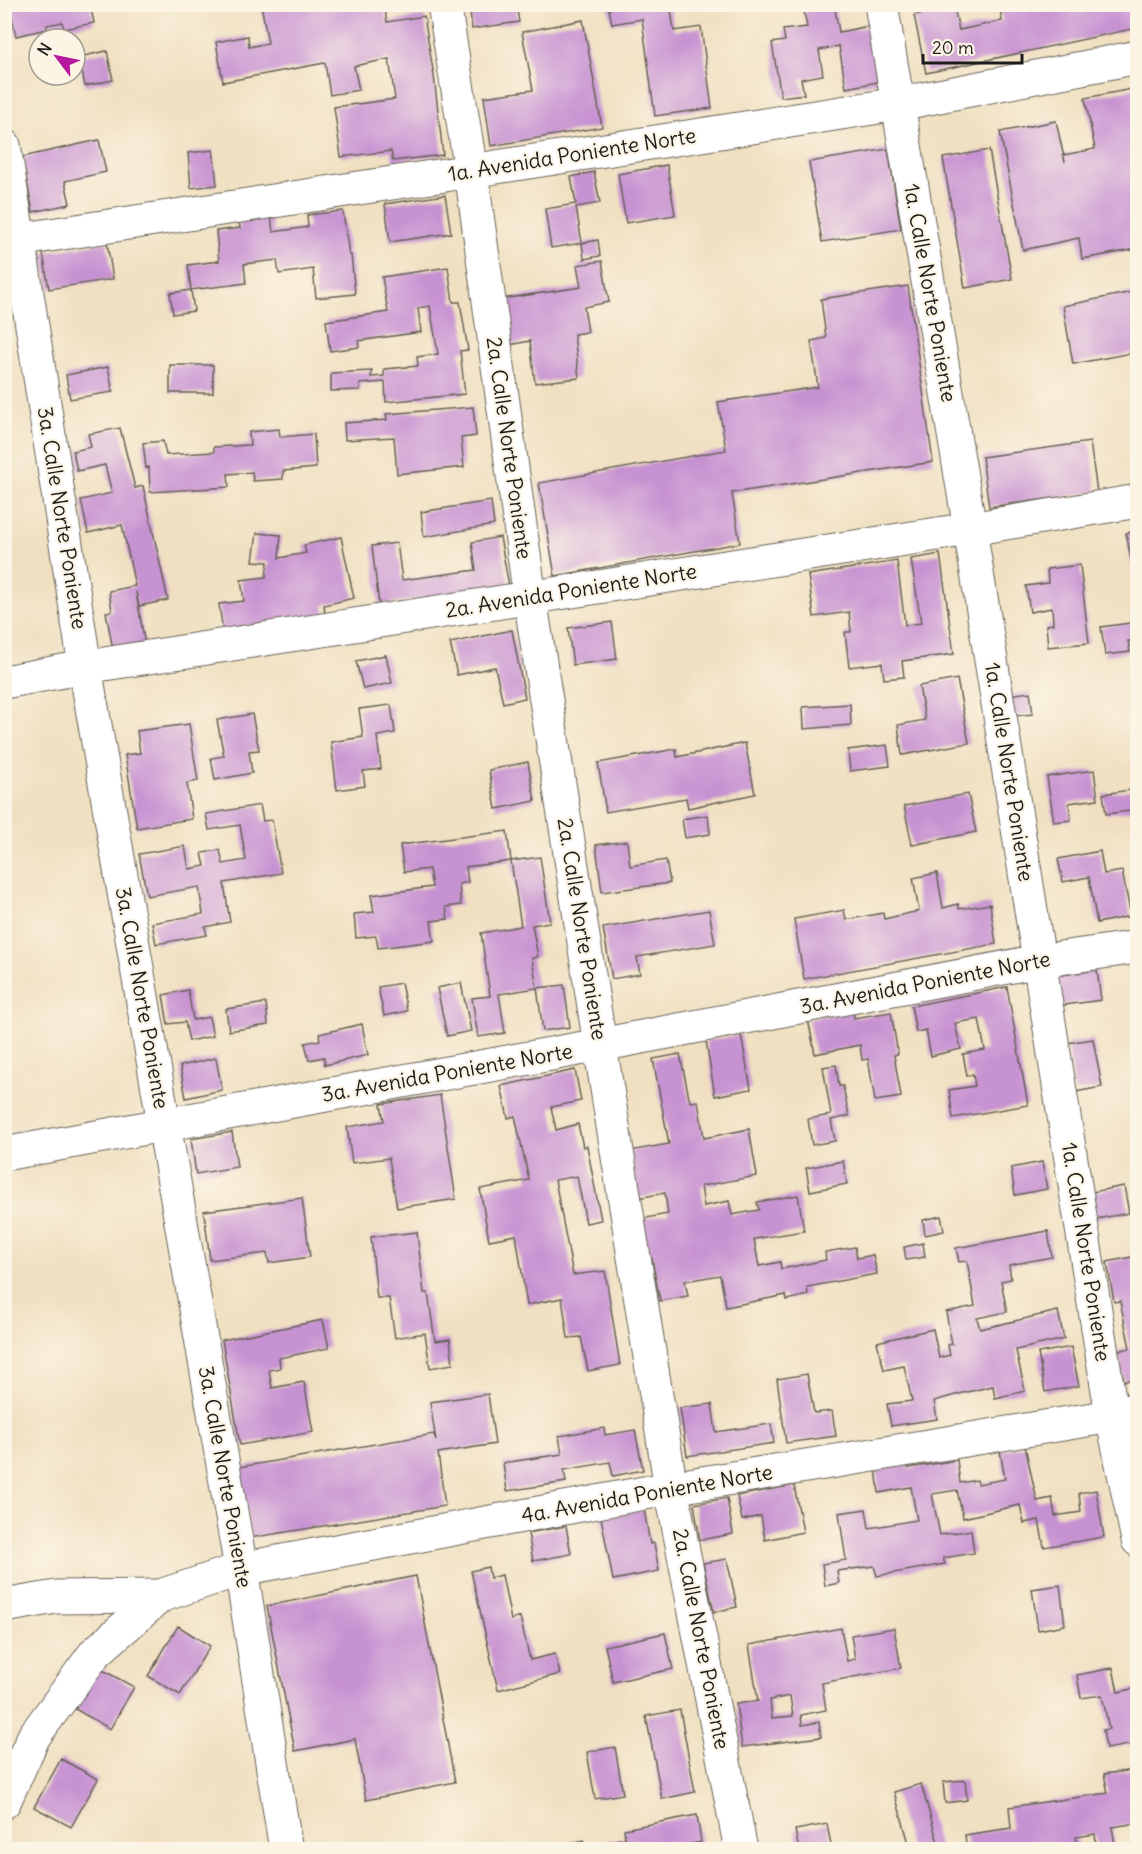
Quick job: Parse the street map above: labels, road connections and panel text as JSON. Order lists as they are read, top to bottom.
{
  "streets": {
    "street": [
      "1a. Avenida Poniente Norte",
      "1a. Calle Norte Poniente",
      "2a. Calle Norte Poniente",
      "3a. Calle Norte Poniente",
      "2a. Avenida Poniente Norte",
      "3a. Avenida Poniente Norte",
      "4a. Avenida Poniente Norte"
    ]
  },
  "crossings": [
    ["1a. Avenida Poniente Norte", "1a. Calle Norte Poniente"],
    ["1a. Avenida Poniente Norte", "2a. Calle Norte Poniente"],
    ["1a. Avenida Poniente Norte", "3a. Calle Norte Poniente"],
    ["1a. Calle Norte Poniente", "2a. Avenida Poniente Norte"],
    ["1a. Calle Norte Poniente", "3a. Avenida Poniente Norte"],
    ["1a. Calle Norte Poniente", "4a. Avenida Poniente Norte"],
    ["2a. Calle Norte Poniente", "2a. Avenida Poniente Norte"],
    ["2a. Calle Norte Poniente", "3a. Avenida Poniente Norte"],
    ["2a. Calle Norte Poniente", "4a. Avenida Poniente Norte"],
    ["3a. Calle Norte Poniente", "2a. Avenida Poniente Norte"],
    ["3a. Calle Norte Poniente", "3a. Avenida Poniente Norte"],
    ["3a. Calle Norte Poniente", "4a. Avenida Poniente Norte"]
  ],
  "scale_bar": "20 m",
  "north": "top left"
}
